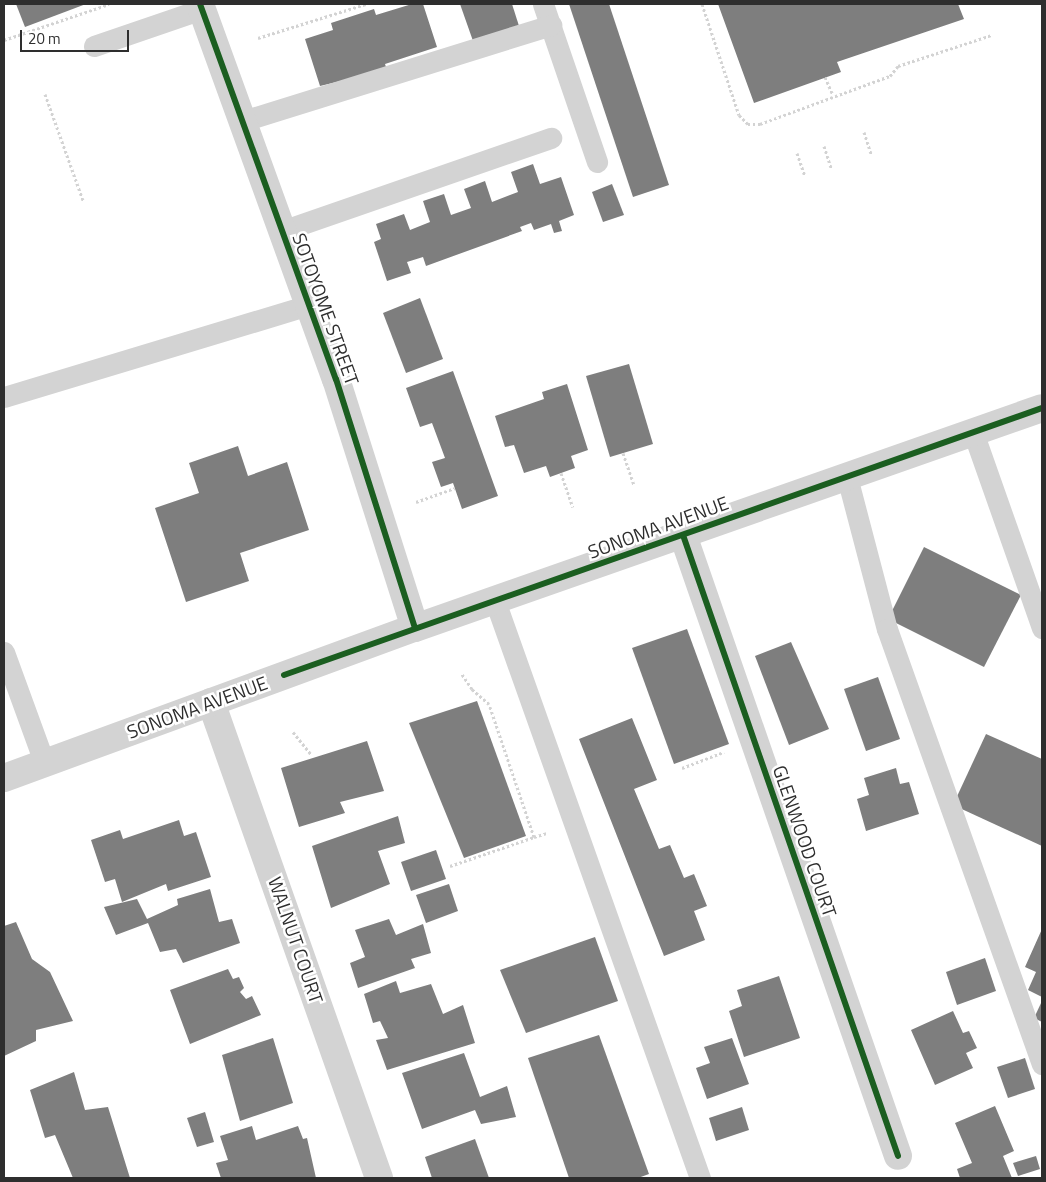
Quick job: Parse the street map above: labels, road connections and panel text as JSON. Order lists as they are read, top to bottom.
{
  "streets": {
    "street": [
      "SOTOYOME STREET",
      "SONOMA AVENUE",
      "GLENWOOD COURT",
      "WALNUT COURT"
    ]
  },
  "crossings": [
    ["SOTOYOME STREET", "SONOMA AVENUE"],
    ["SONOMA AVENUE", "GLENWOOD COURT"],
    ["SONOMA AVENUE", "WALNUT COURT"]
  ],
  "scale_bar": "20 m"
}
